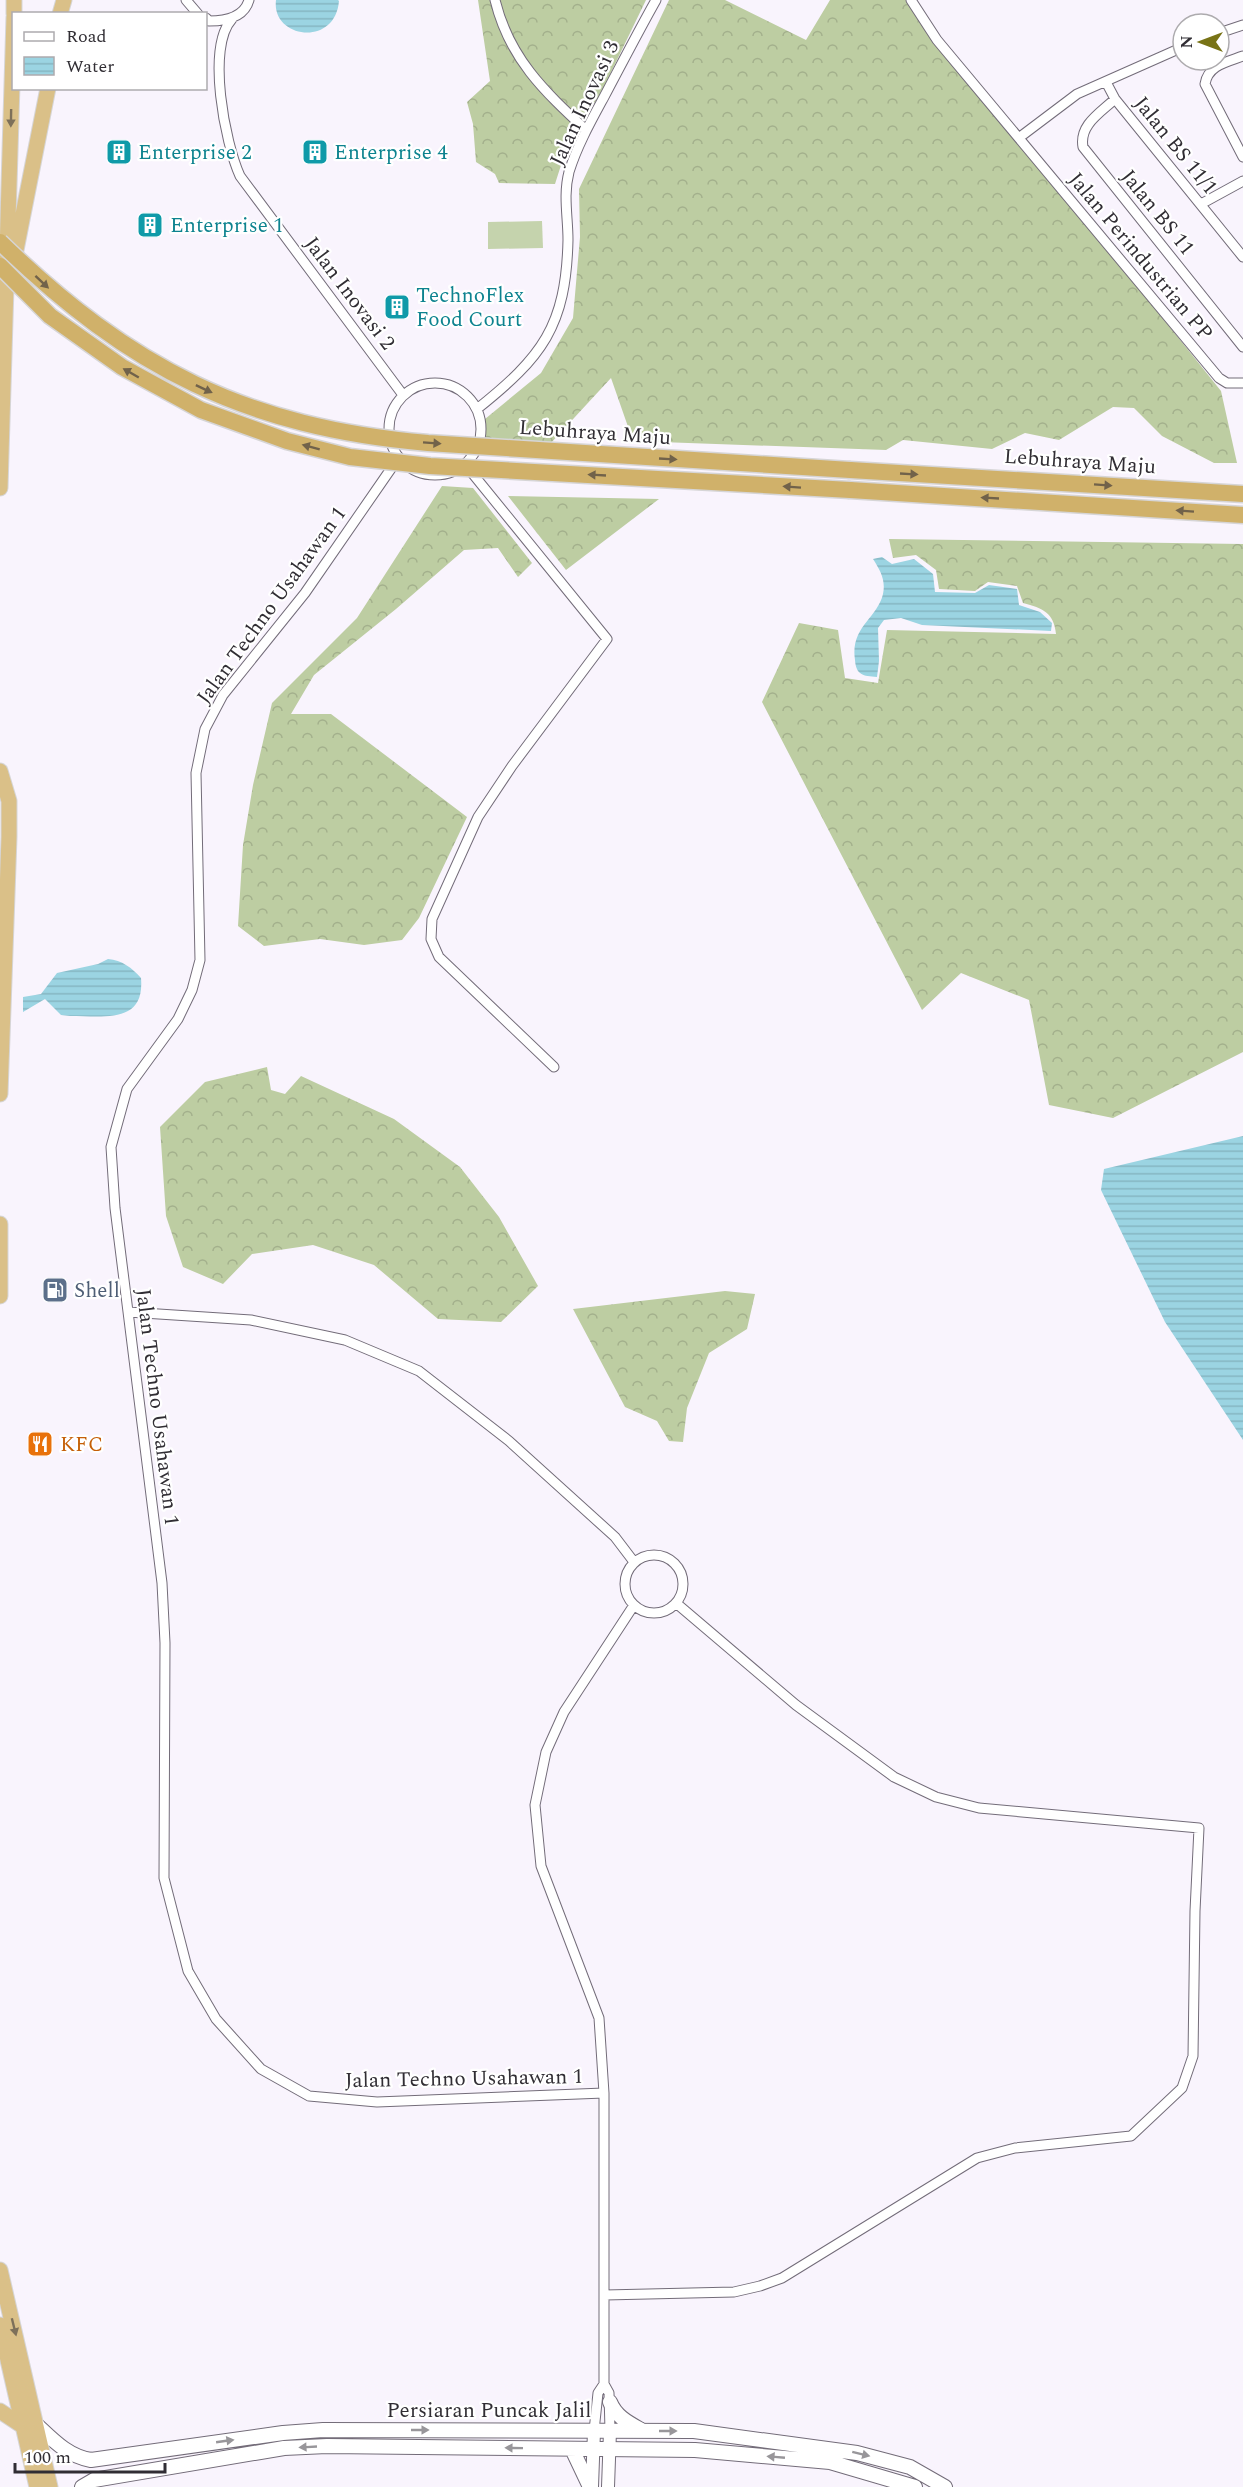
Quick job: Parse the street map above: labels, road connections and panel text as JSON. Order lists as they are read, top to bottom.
{
  "streets": {
    "highway": ["Lebuhraya Maju"],
    "main road": ["Persiaran Puncak Jalil"],
    "street": [
      "Jalan Inovasi 3",
      "Jalan BS 11/1",
      "Jalan BS 11",
      "Jalan Perindustrian PP",
      "Jalan Inovasi 2",
      "Jalan Techno Usahawan 1"
    ]
  },
  "crossings": [
    ["Jalan Inovasi 3", "Jalan Inovasi 2"],
    ["Jalan Inovasi 3", "Jalan Techno Usahawan 1"],
    ["Jalan BS 11/1", "Jalan BS 11"],
    ["Jalan Inovasi 2", "Jalan Techno Usahawan 1"]
  ],
  "places": {
    "building": [
      "Enterprise 2",
      "Enterprise 4",
      "Enterprise 1",
      "TechnoFlex Food Court"
    ],
    "fuel station": ["Shell"],
    "restaurant": ["KFC"]
  },
  "legend": ["Road", "Water"],
  "scale_bar": "100 m",
  "north": "left"
}
